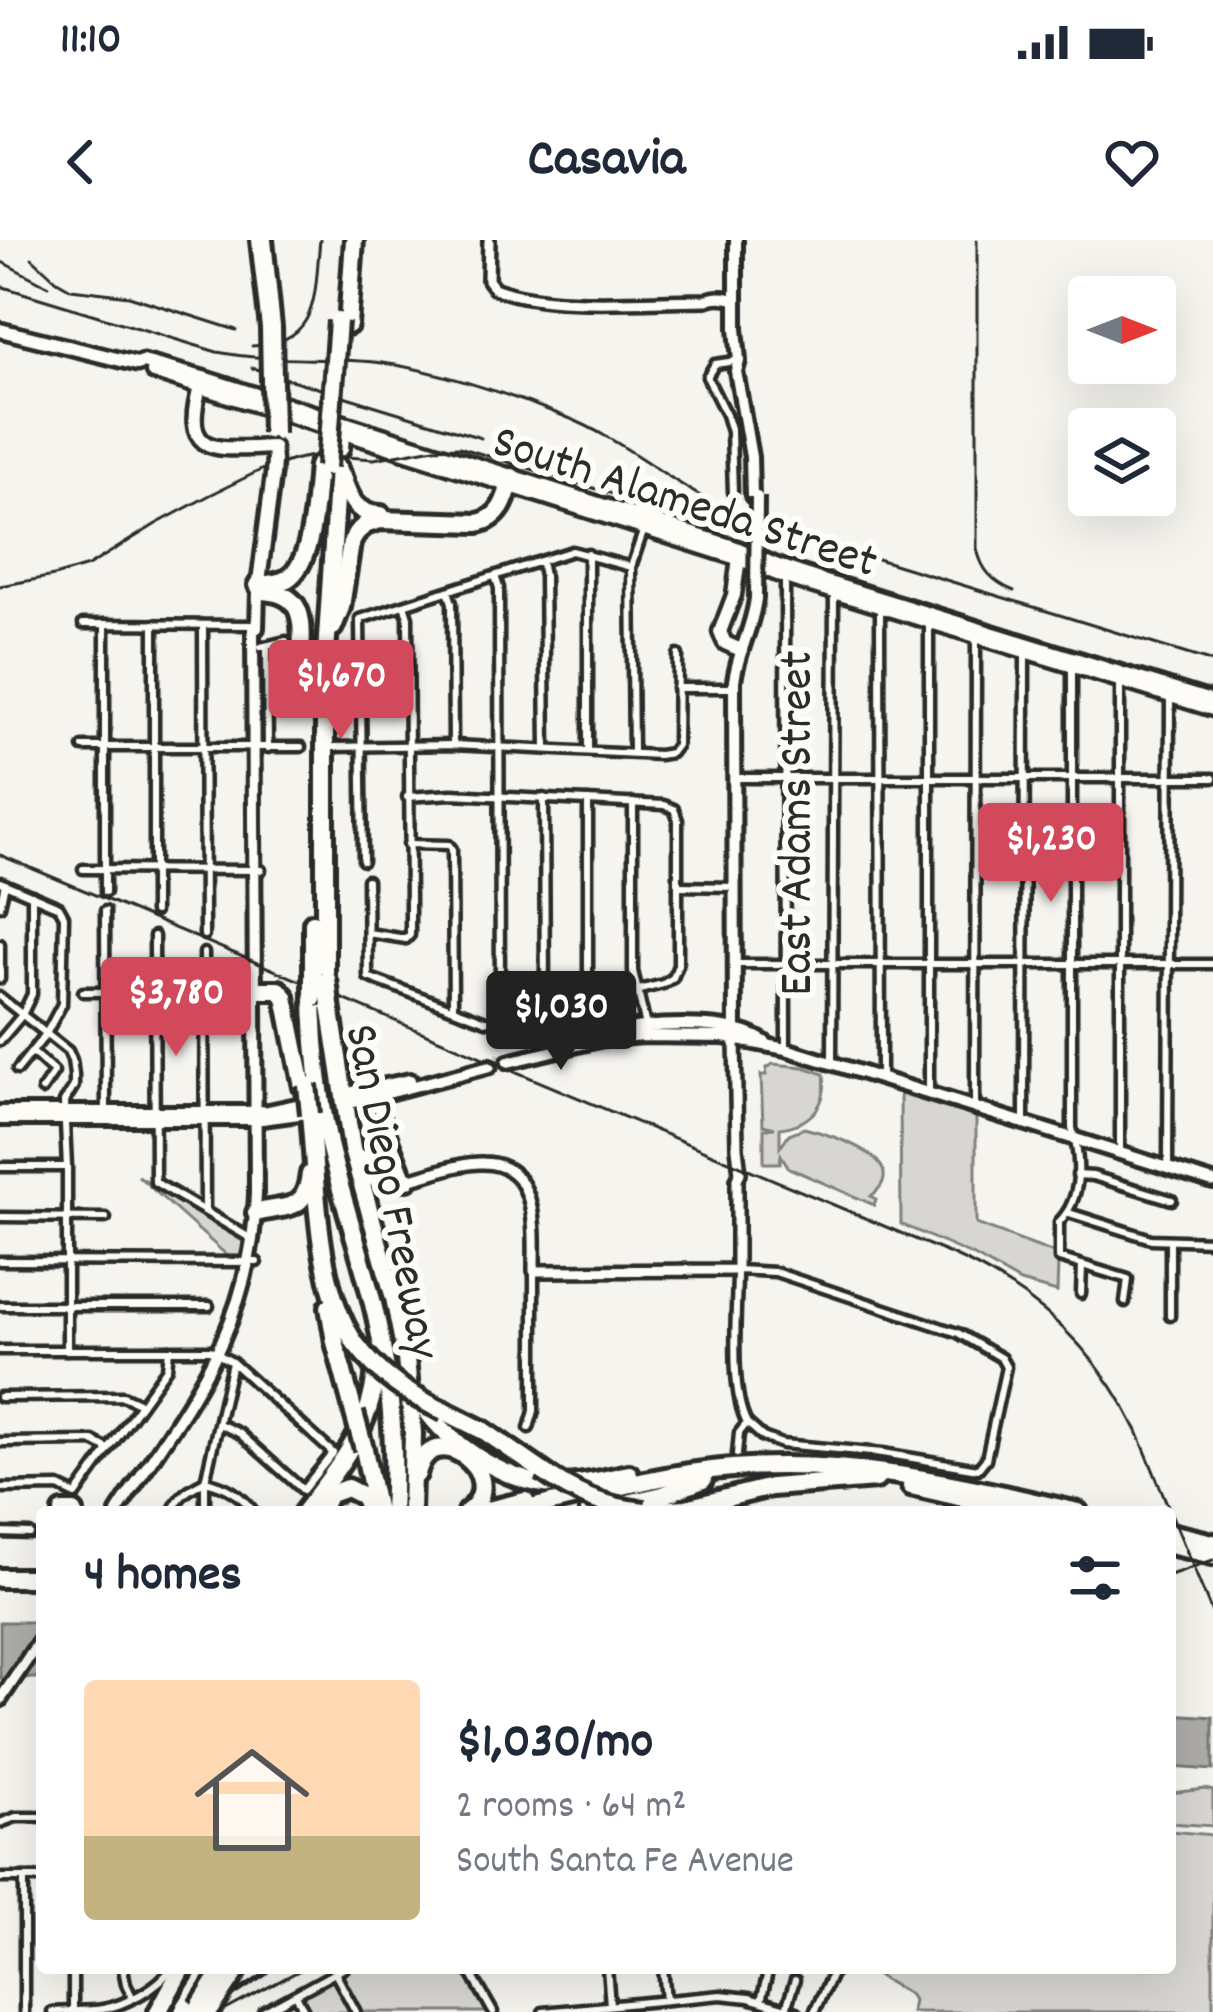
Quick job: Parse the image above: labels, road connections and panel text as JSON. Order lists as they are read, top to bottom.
{
  "streets": {
    "highway": ["San Diego Freeway"],
    "main road": ["South Alameda Street"],
    "street": ["East Adams Street"]
  },
  "crossings": [
    ["South Alameda Street", "East Adams Street"]
  ],
  "north": "right",
  "page": {
    "status": "11:10",
    "header": "Casavia",
    "price": [
      "$1,670",
      "$1,230",
      "$3,780",
      "$1,030"
    ],
    "heading": "4 homes",
    "list": [
      {
        "name": "$1,030/mo",
        "note": "2 rooms · 64 m² · South Santa Fe Avenue"
      }
    ]
  }
}
